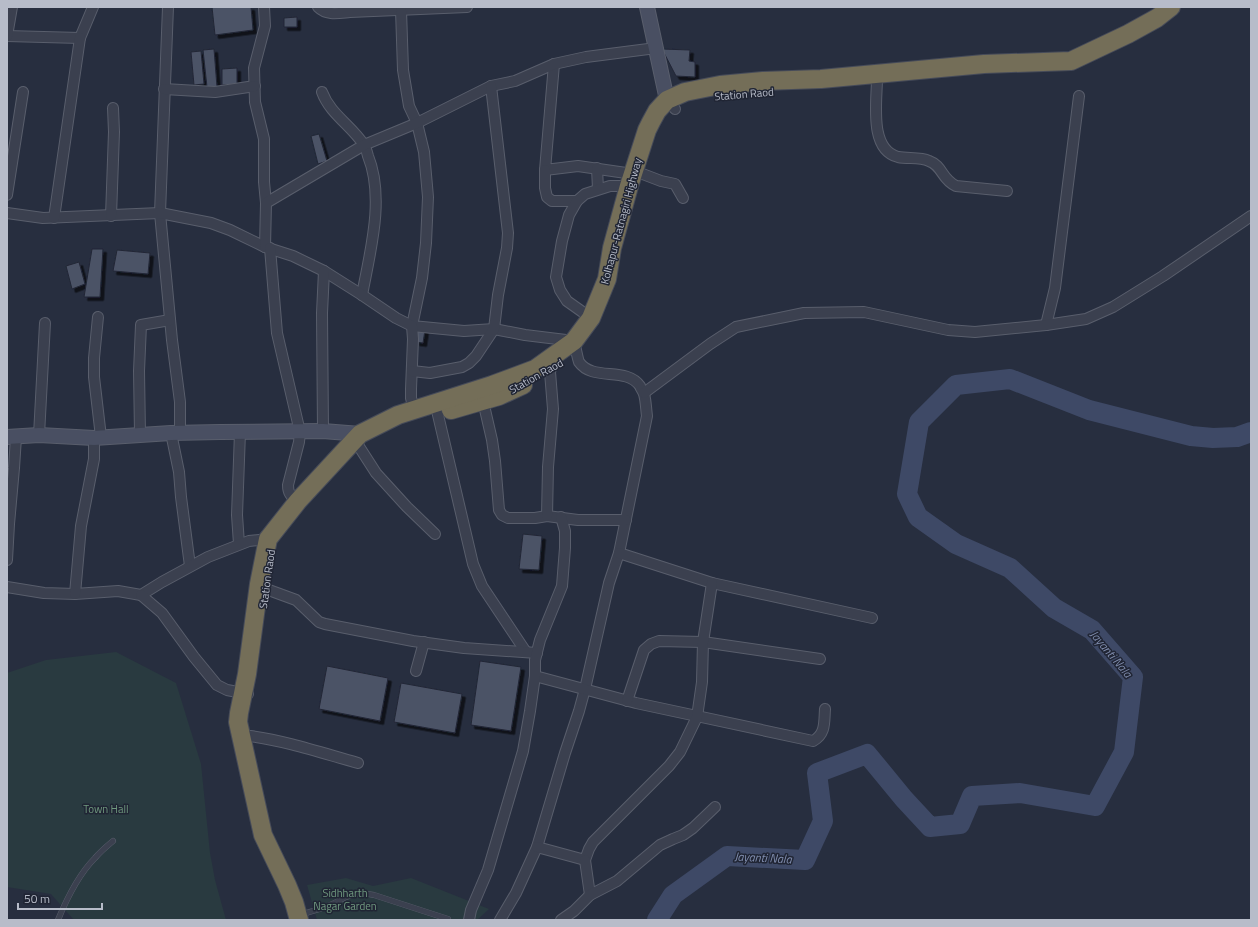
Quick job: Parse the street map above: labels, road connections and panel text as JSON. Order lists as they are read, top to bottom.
{
  "streets": {
    "highway": ["Station Raod", "Kolhapur-Ratnagiri Highway"]
  },
  "crossings": [
    ["Station Raod", "Kolhapur-Ratnagiri Highway"]
  ],
  "water": ["Jayanti Nala"],
  "parks": ["Town Hall", "Sidhharth Nagar Garden"],
  "scale_bar": "50 m"
}
